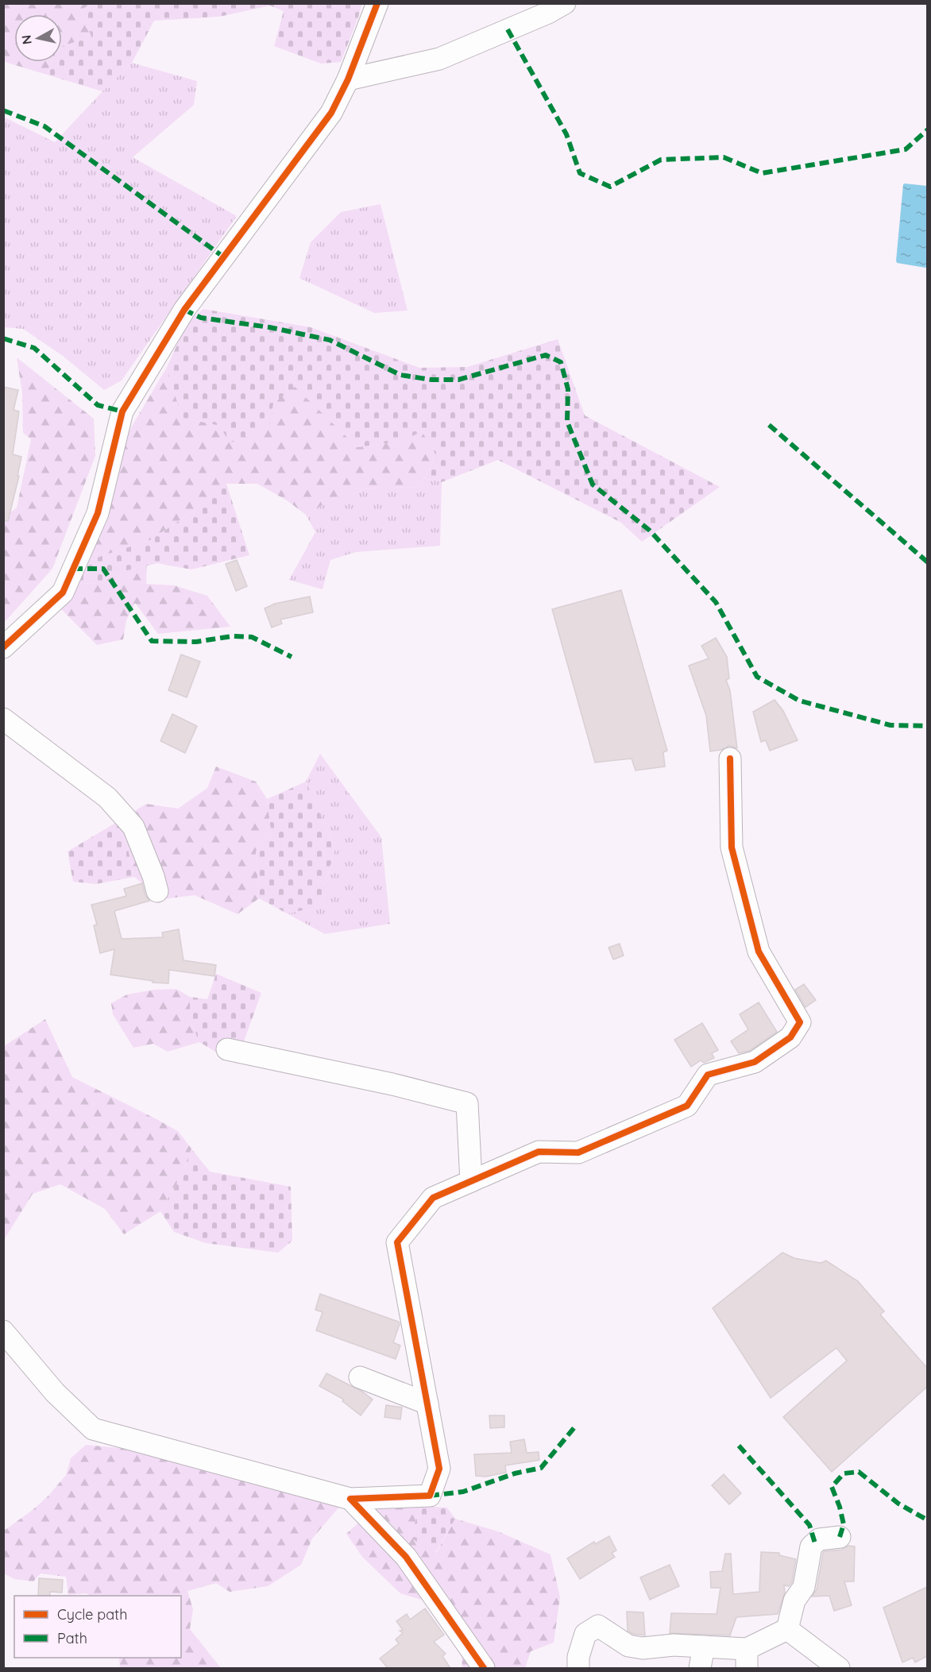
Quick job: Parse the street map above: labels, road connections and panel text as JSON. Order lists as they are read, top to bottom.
{
  "legend": ["Cycle path", "Path"],
  "north": "left"
}
